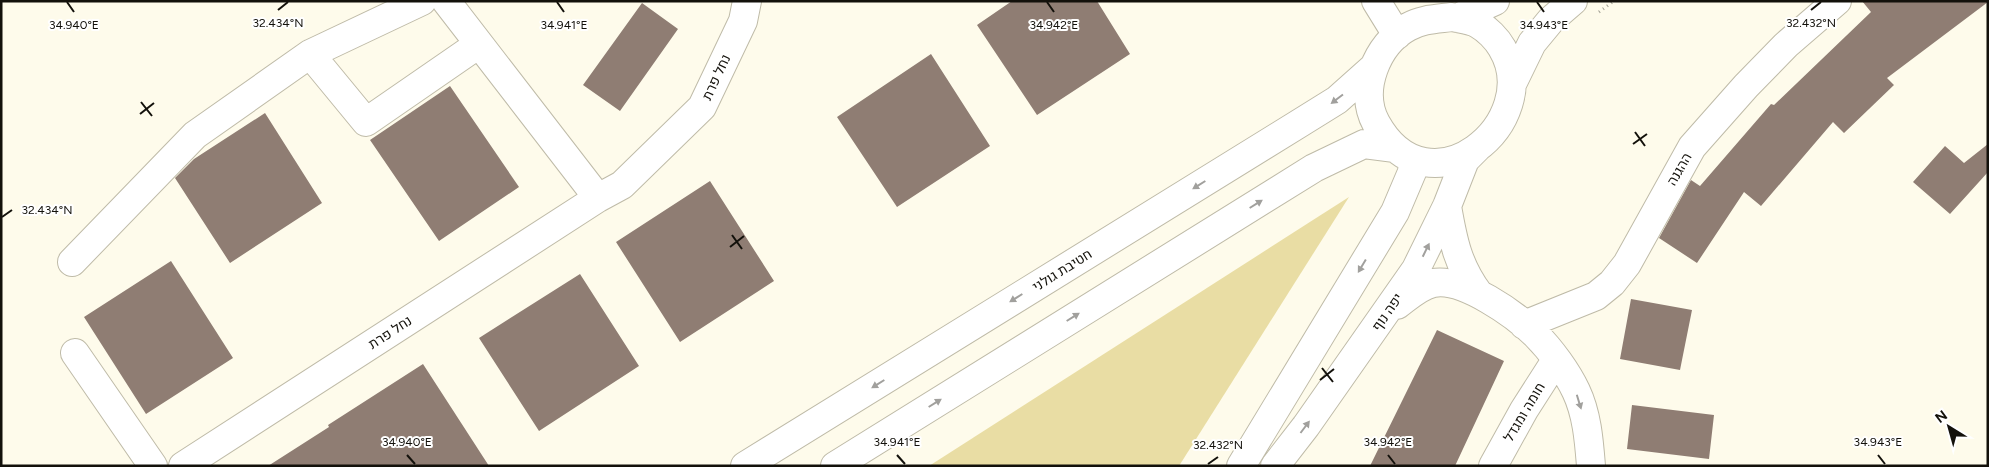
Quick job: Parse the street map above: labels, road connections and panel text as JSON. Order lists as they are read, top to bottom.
{
  "streets": {
    "street": [
      "נחל פרת",
      "ההגנה",
      "חטיבת גולני",
      "יפה נוף",
      "חומה ומגדל"
    ]
  },
  "crossings": [
    ["חטיבת גולני", "יפה נוף"]
  ],
  "north": "top left",
  "coordinates": [
    "32.434°N",
    "32.432°N",
    "34.940°E",
    "34.941°E",
    "34.942°E",
    "34.943°E"
  ]
}
